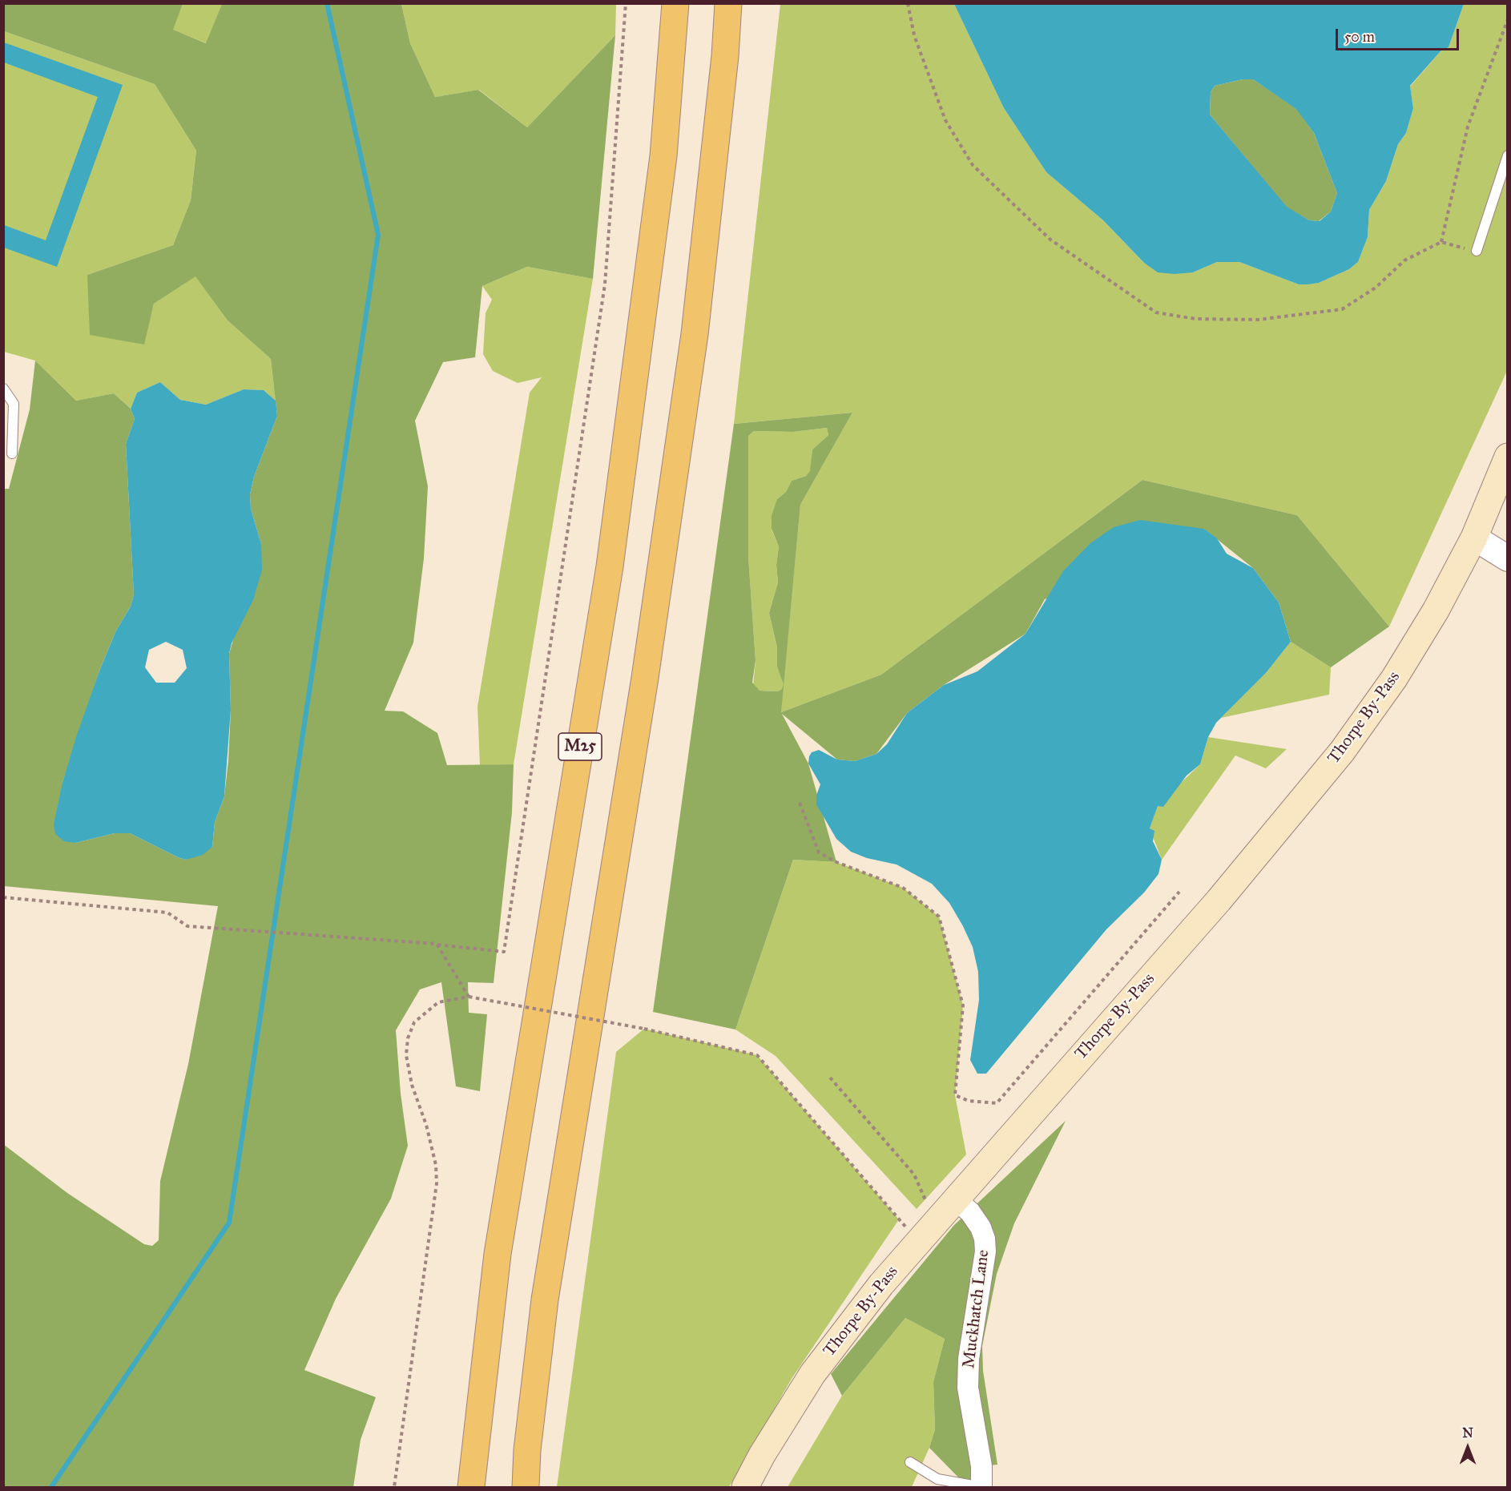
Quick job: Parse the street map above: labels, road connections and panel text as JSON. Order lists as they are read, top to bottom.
{
  "streets": {
    "highway": ["M25"],
    "main road": ["Thorpe By-Pass"],
    "street": ["Muckhatch Lane"]
  },
  "crossings": [
    ["Thorpe By-Pass", "Muckhatch Lane"]
  ],
  "scale_bar": "50 m",
  "north": "top"
}
